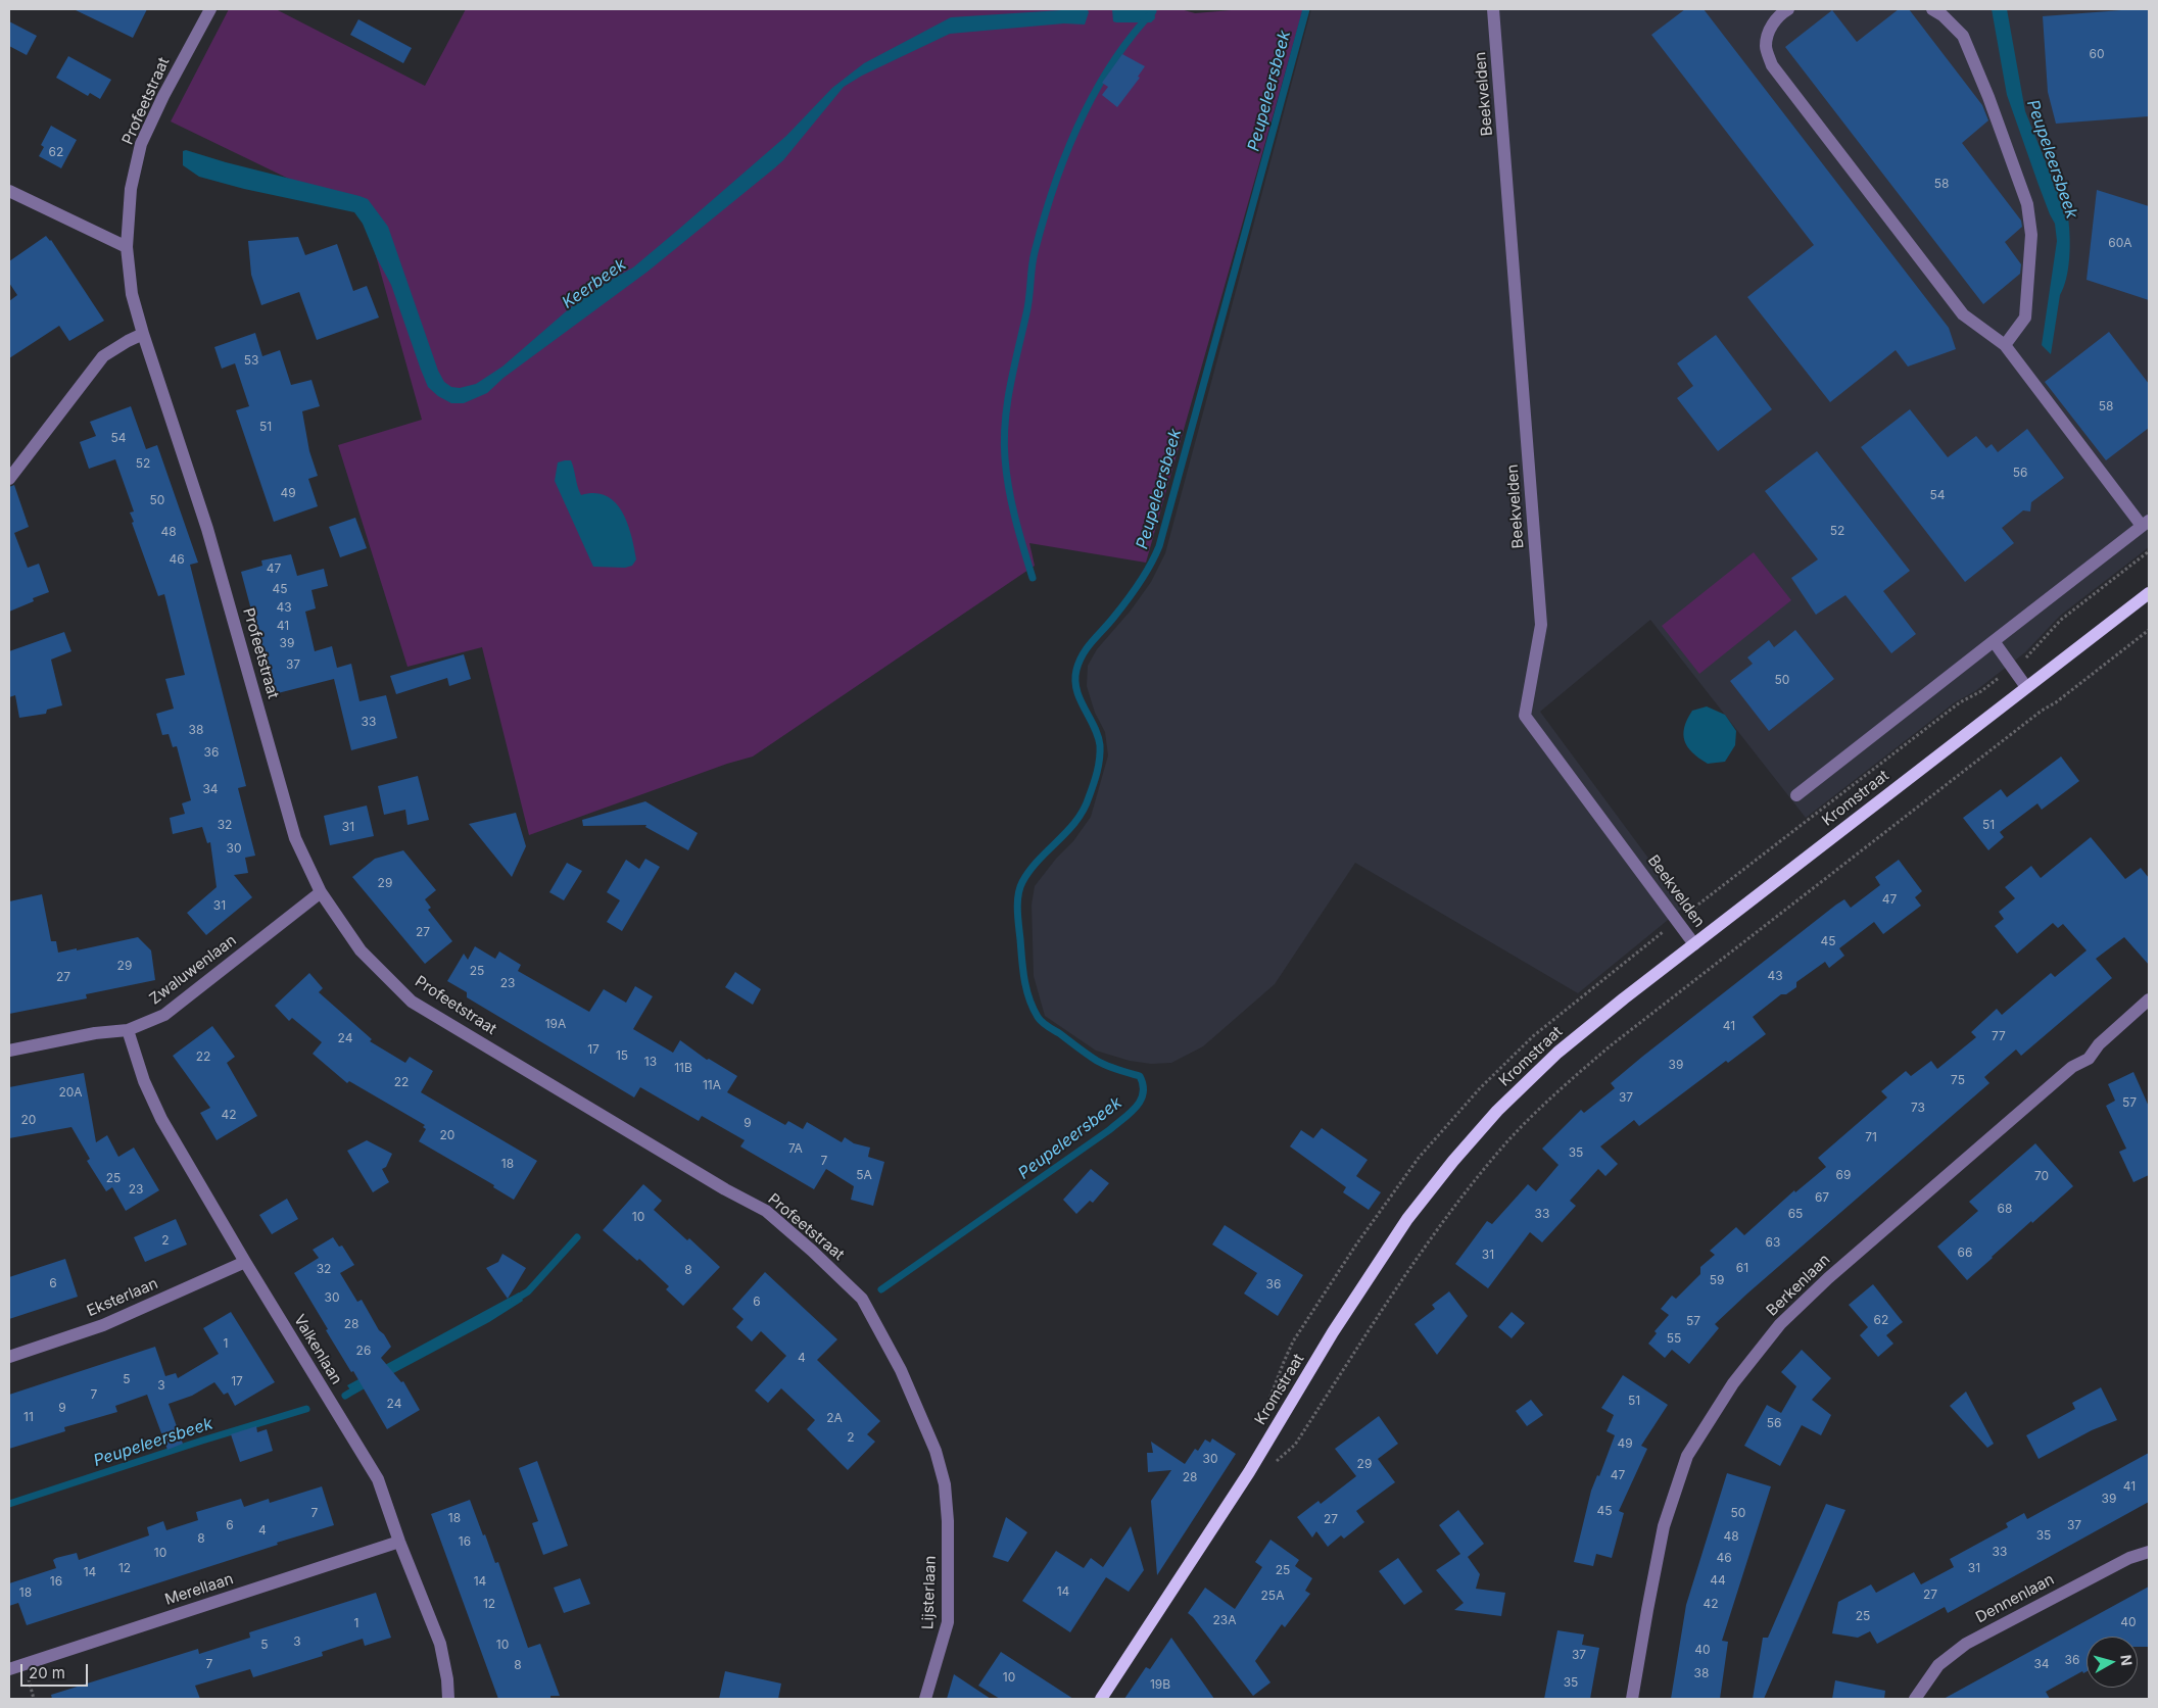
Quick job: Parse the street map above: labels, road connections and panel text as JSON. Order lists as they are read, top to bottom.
{
  "streets": {
    "main road": ["Kromstraat"],
    "street": [
      "Beekvelden",
      "Profeetstraat",
      "Zwaluwenlaan",
      "Berkenlaan",
      "Eksterlaan",
      "Valkenlaan",
      "Merellaan",
      "Lijsterlaan",
      "Dennenlaan"
    ]
  },
  "crossings": [
    ["Beekvelden", "Kromstraat"],
    ["Profeetstraat", "Zwaluwenlaan"],
    ["Profeetstraat", "Lijsterlaan"],
    ["Zwaluwenlaan", "Valkenlaan"],
    ["Eksterlaan", "Valkenlaan"],
    ["Valkenlaan", "Merellaan"]
  ],
  "water": ["Peupeleersbeek", "Keerbeek"],
  "house_numbers": [
    "60",
    "62",
    "58",
    "60A",
    "53",
    "58",
    "51",
    "54",
    "52",
    "56",
    "49",
    "54",
    "50",
    "52",
    "48",
    "46",
    "47",
    "45",
    "43",
    "41",
    "39",
    "37",
    "50",
    "33",
    "38",
    "36",
    "34",
    "32",
    "51",
    "31",
    "30",
    "29",
    "47",
    "31",
    "27",
    "45",
    "29",
    "25",
    "43",
    "27",
    "23",
    "19A",
    "41",
    "77",
    "24",
    "17",
    "15",
    "22",
    "13",
    "39",
    "11B",
    "75",
    "22",
    "11A",
    "20A",
    "37",
    "57",
    "73",
    "42",
    "20",
    "9",
    "20",
    "71",
    "7A",
    "35",
    "7",
    "18",
    "5A",
    "69",
    "70",
    "25",
    "23",
    "67",
    "68",
    "33",
    "65",
    "10",
    "2",
    "63",
    "66",
    "31",
    "61",
    "32",
    "8",
    "59",
    "6",
    "36",
    "30",
    "6",
    "62",
    "57",
    "28",
    "55",
    "1",
    "26",
    "4",
    "5",
    "17",
    "3",
    "7",
    "51",
    "24",
    "9",
    "11",
    "2A",
    "56",
    "2",
    "49",
    "30",
    "29",
    "47",
    "28",
    "41",
    "39",
    "45",
    "7",
    "50",
    "18",
    "27",
    "6",
    "37",
    "4",
    "35",
    "48",
    "8",
    "16",
    "33",
    "10",
    "46",
    "12",
    "31",
    "25",
    "14",
    "44",
    "16",
    "14",
    "14",
    "18",
    "27",
    "25A",
    "12",
    "42",
    "25",
    "23A",
    "40",
    "1",
    "3",
    "5",
    "10",
    "40",
    "37",
    "36",
    "7",
    "34",
    "8",
    "38",
    "10",
    "35",
    "19B"
  ],
  "scale_bar": "20 m",
  "north": "right"
}
